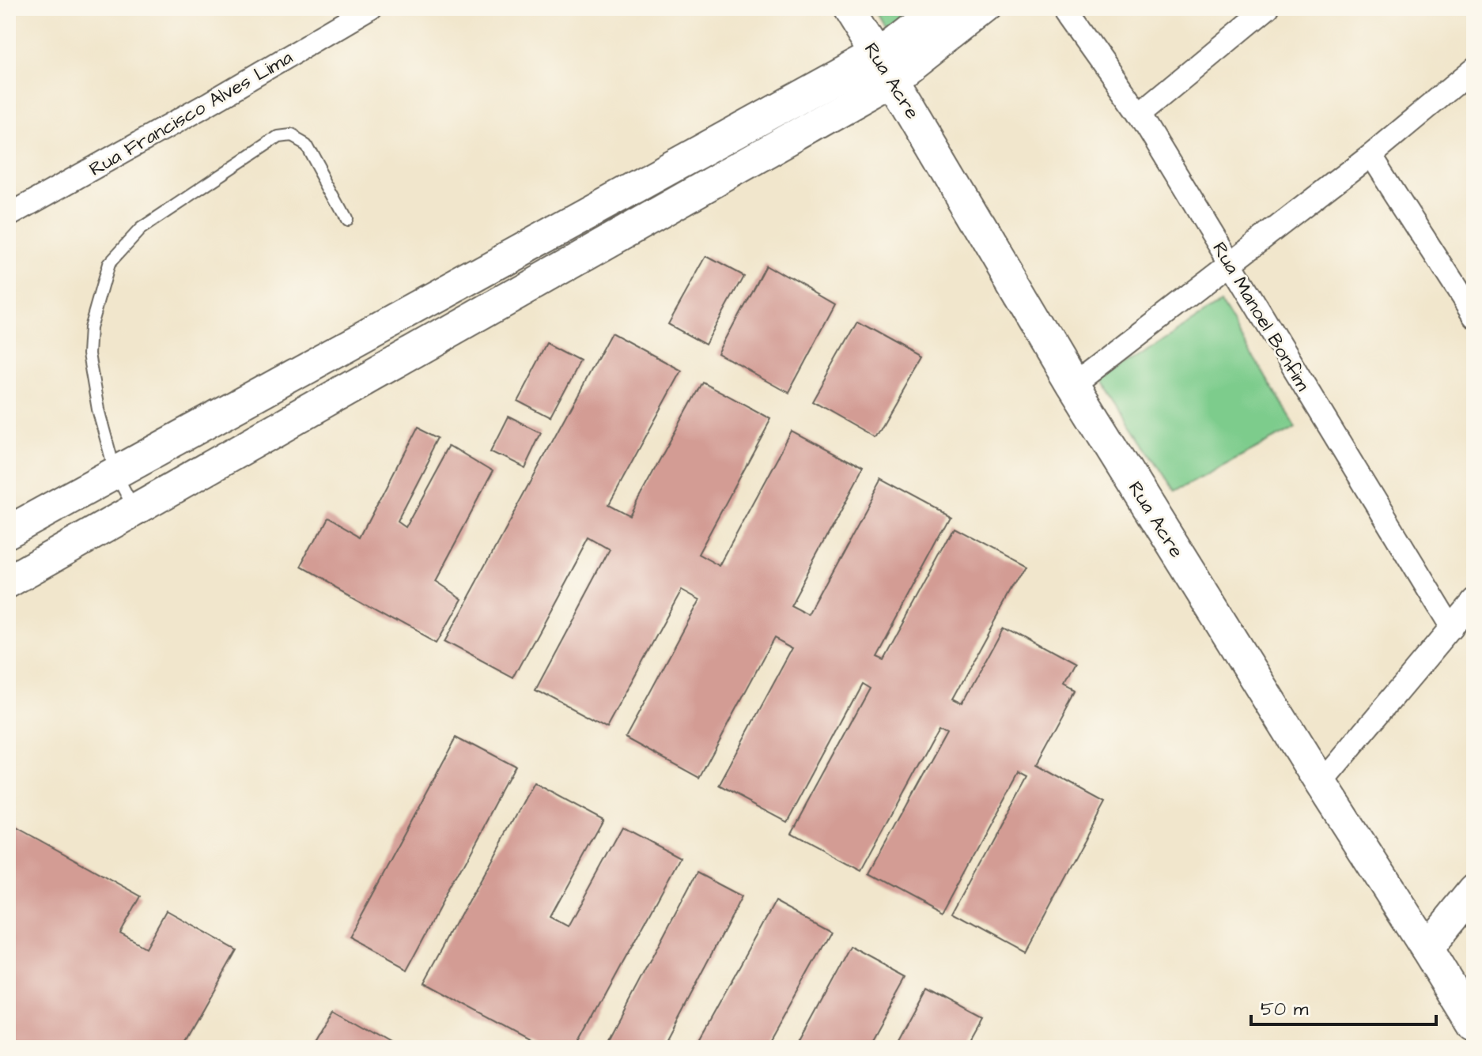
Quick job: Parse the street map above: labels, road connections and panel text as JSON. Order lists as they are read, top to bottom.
{
  "streets": {
    "main road": ["Rua Acre"],
    "street": ["Rua Francisco Alves Lima", "Rua Manoel Bonfim"]
  },
  "scale_bar": "50 m"
}
